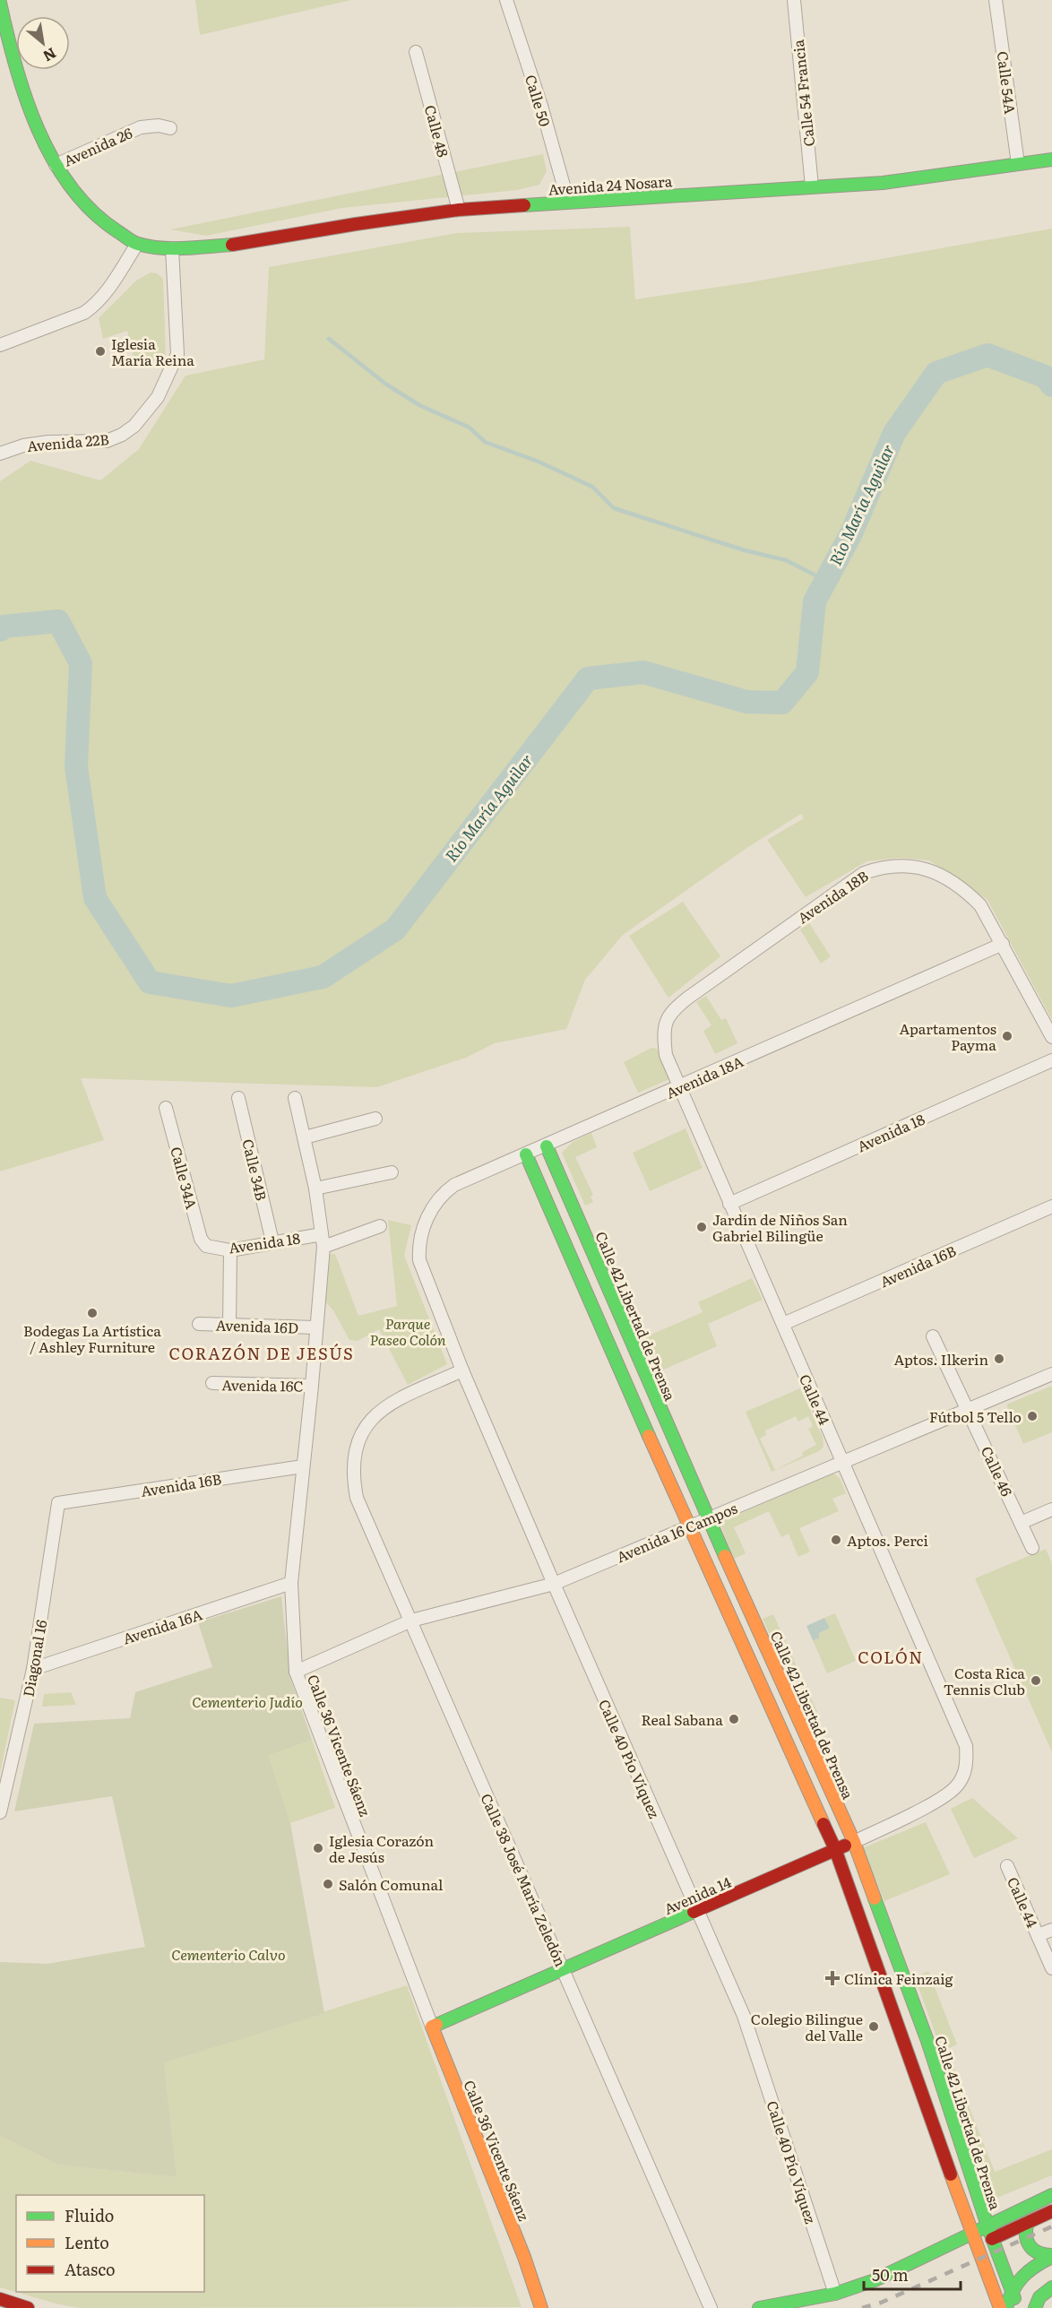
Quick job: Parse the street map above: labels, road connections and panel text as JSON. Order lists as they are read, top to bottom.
{
  "streets": {
    "main road": [
      "Avenida 24 Nosara",
      "Calle 42 Libertad de Prensa",
      "Calle 36 Vicente Sáenz",
      "Avenida 14"
    ],
    "street": [
      "Calle 54A",
      "Calle 54 Francia",
      "Calle 50",
      "Calle 48",
      "Avenida 26",
      "Avenida 22B",
      "Avenida 18B",
      "Avenida 18A",
      "Avenida 18",
      "Calle 34B",
      "Calle 34A",
      "Avenida 16B",
      "Avenida 16D",
      "Avenida 16C",
      "Calle 44",
      "Calle 46",
      "Avenida 16 Campos",
      "Avenida 16A",
      "Diagonal 16",
      "Calle 40 Pío Víquez",
      "Calle 38 José María Zeledón"
    ]
  },
  "crossings": [
    ["Calle 54A", "Avenida 24 Nosara"],
    ["Calle 54 Francia", "Avenida 24 Nosara"],
    ["Calle 50", "Avenida 24 Nosara"],
    ["Calle 48", "Avenida 24 Nosara"],
    ["Avenida 24 Nosara", "Avenida 22B"],
    ["Avenida 18B", "Avenida 18A"],
    ["Avenida 18B", "Calle 44"],
    ["Avenida 18A", "Calle 42 Libertad de Prensa"],
    ["Avenida 18A", "Calle 44"],
    ["Avenida 18A", "Calle 40 Pío Víquez"],
    ["Avenida 18", "Calle 34B"],
    ["Avenida 18", "Calle 34A"],
    ["Avenida 18", "Calle 44"],
    ["Avenida 18", "Calle 36 Vicente Sáenz"],
    ["Avenida 16B", "Calle 44"],
    ["Avenida 16B", "Diagonal 16"],
    ["Avenida 16B", "Calle 36 Vicente Sáenz"],
    ["Calle 42 Libertad de Prensa", "Avenida 16 Campos"],
    ["Calle 42 Libertad de Prensa", "Avenida 14"],
    ["Avenida 16D", "Calle 36 Vicente Sáenz"],
    ["Avenida 16C", "Calle 36 Vicente Sáenz"],
    ["Calle 44", "Avenida 16 Campos"],
    ["Calle 44", "Avenida 14"],
    ["Calle 46", "Avenida 16 Campos"],
    ["Avenida 16 Campos", "Calle 36 Vicente Sáenz"],
    ["Avenida 16 Campos", "Calle 40 Pío Víquez"],
    ["Avenida 16 Campos", "Calle 38 José María Zeledón"],
    ["Avenida 16A", "Diagonal 16"],
    ["Avenida 16A", "Calle 36 Vicente Sáenz"],
    ["Calle 36 Vicente Sáenz", "Avenida 14"],
    ["Calle 40 Pío Víquez", "Calle 38 José María Zeledón"],
    ["Calle 40 Pío Víquez", "Avenida 14"],
    ["Calle 38 José María Zeledón", "Avenida 14"]
  ],
  "districts": ["CORAZÓN DE JESÚS", "COLÓN"],
  "water": ["Río María Aguilar"],
  "parks": ["Parque Paseo Colón", "Cementerio Judío", "Cementerio Calvo"],
  "places": {
    "other": [
      "Iglesia María Reina",
      "Apartamentos Payma",
      "Jardín de Niños San Gabriel Bilingüe",
      "Bodegas La Artística / Ashley Furniture",
      "Aptos. Ilkerin",
      "Fútbol 5 Tello",
      "Aptos. Perci",
      "Costa Rica Tennis Club",
      "Real Sabana",
      "Iglesia Corazón de Jesús",
      "Salón Comunal",
      "Colegio Bilingue del Valle"
    ],
    "health": ["Clínica Feinzaig"]
  },
  "legend": ["Fluido", "Lento", "Atasco"],
  "scale_bar": "50 m",
  "north": "bottom right"
}
